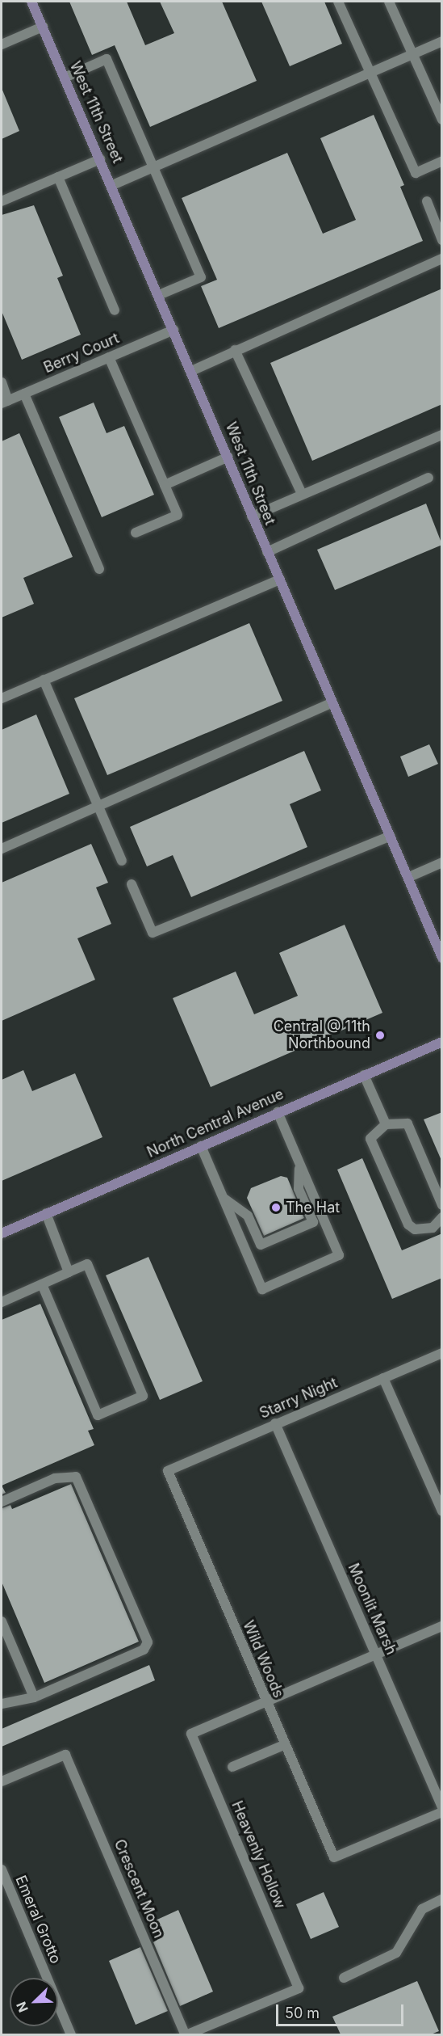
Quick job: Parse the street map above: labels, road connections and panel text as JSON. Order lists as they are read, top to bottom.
{
  "streets": {
    "street": [
      "West 11th Street",
      "Berry Court",
      "North Central Avenue",
      "Starry Night",
      "Moonlit Marsh",
      "Wild Woods",
      "Heavenly Hollow",
      "Crescent Moon",
      "Emeral Grotto"
    ]
  },
  "crossings": [
    ["West 11th Street", "Berry Court"],
    ["Starry Night", "Moonlit Marsh"],
    ["Starry Night", "Wild Woods"],
    ["Wild Woods", "Heavenly Hollow"],
    ["Heavenly Hollow", "Crescent Moon"]
  ],
  "places": ["Central @ 11th Northbound", "The Hat"],
  "scale_bar": "50 m",
  "north": "bottom left"
}
